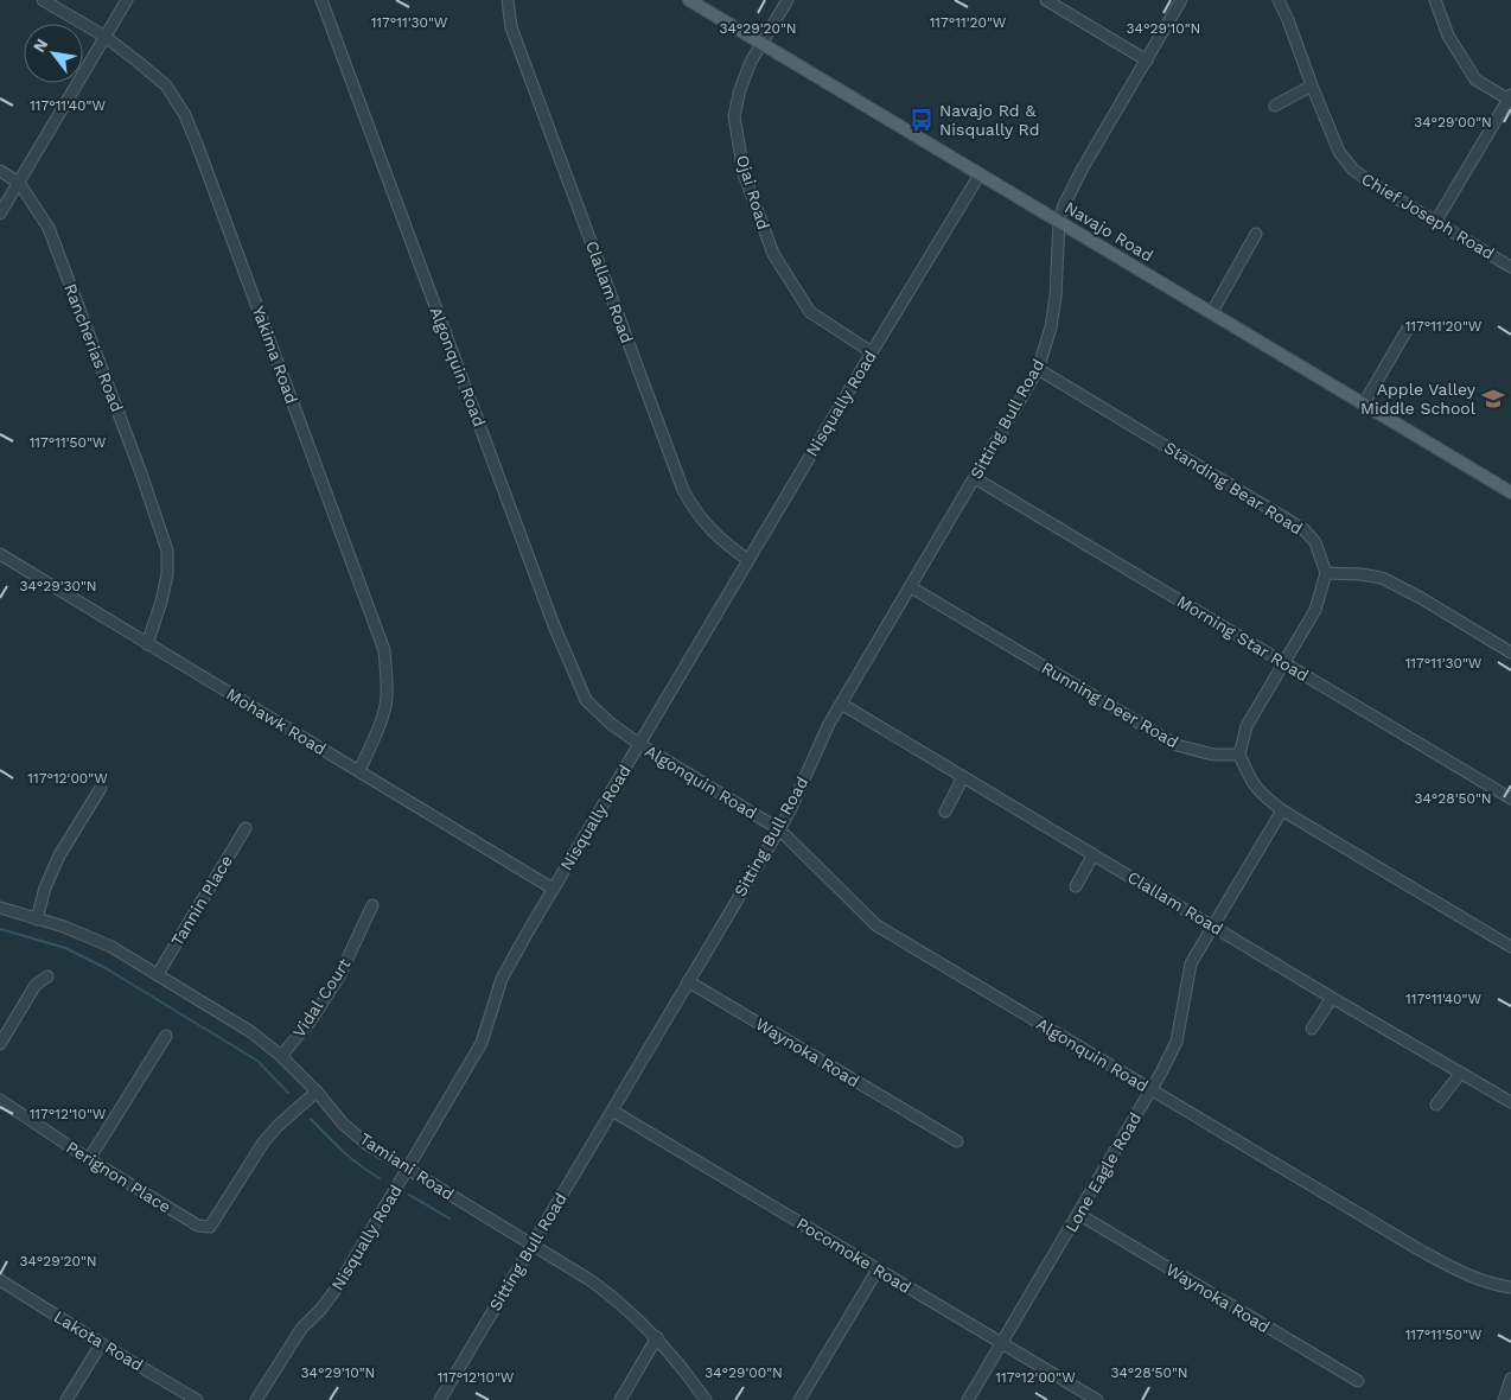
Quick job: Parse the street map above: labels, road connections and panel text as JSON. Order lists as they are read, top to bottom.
{
  "streets": {
    "main road": ["Navajo Road"],
    "street": [
      "Ojai Road",
      "Chief Joseph Road",
      "Clallam Road",
      "Rancherias Road",
      "Yakima Road",
      "Algonquin Road",
      "Nisqually Road",
      "Sitting Bull Road",
      "Standing Bear Road",
      "Morning Star Road",
      "Running Deer Road",
      "Mohawk Road",
      "Tannin Place",
      "Vidal Court",
      "Waynoka Road",
      "Tamiani Road",
      "Lone Eagle Road",
      "Perignon Place",
      "Pocomoke Road",
      "Lakota Road"
    ]
  },
  "crossings": [
    ["Ojai Road", "Navajo Road"],
    ["Ojai Road", "Nisqually Road"],
    ["Navajo Road", "Nisqually Road"],
    ["Navajo Road", "Sitting Bull Road"],
    ["Clallam Road", "Nisqually Road"],
    ["Clallam Road", "Sitting Bull Road"],
    ["Clallam Road", "Lone Eagle Road"],
    ["Rancherias Road", "Mohawk Road"],
    ["Yakima Road", "Mohawk Road"],
    ["Algonquin Road", "Nisqually Road"],
    ["Algonquin Road", "Sitting Bull Road"],
    ["Algonquin Road", "Lone Eagle Road"],
    ["Nisqually Road", "Mohawk Road"],
    ["Nisqually Road", "Tamiani Road"],
    ["Sitting Bull Road", "Standing Bear Road"],
    ["Sitting Bull Road", "Morning Star Road"],
    ["Sitting Bull Road", "Running Deer Road"],
    ["Sitting Bull Road", "Waynoka Road"],
    ["Sitting Bull Road", "Tamiani Road"],
    ["Sitting Bull Road", "Pocomoke Road"],
    ["Tannin Place", "Tamiani Road"],
    ["Vidal Court", "Tamiani Road"],
    ["Waynoka Road", "Lone Eagle Road"],
    ["Tamiani Road", "Perignon Place"],
    ["Lone Eagle Road", "Pocomoke Road"]
  ],
  "places": {
    "bus stop": ["Navajo Rd & Nisqually Rd"],
    "school or university": ["Apple Valley Middle School"]
  },
  "north": "top left",
  "coordinates": [
    "117°11'30\"W",
    "117°11'20\"W",
    "34°29'20\"N",
    "34°29'10\"N",
    "117°11'40\"W",
    "34°29'00\"N",
    "117°11'50\"W",
    "34°29'30\"N",
    "117°12'00\"W",
    "34°28'50\"N",
    "117°12'10\"W"
  ]
}
